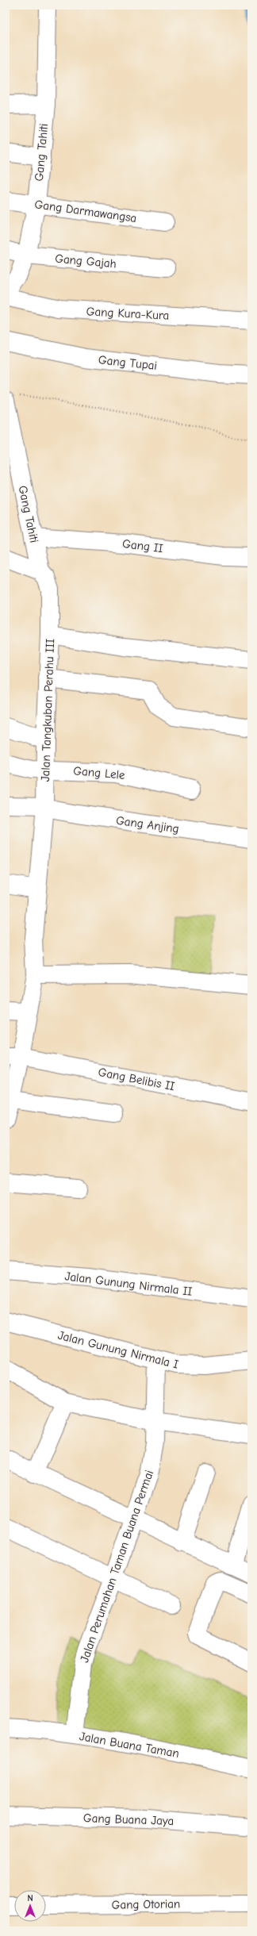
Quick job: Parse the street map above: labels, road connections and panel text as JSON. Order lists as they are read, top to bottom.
{
  "streets": {
    "street": [
      "Gang Tahiti",
      "Gang Darmawangsa",
      "Gang Gajah",
      "Gang Kura-Kura",
      "Gang Tupai",
      "Gang II",
      "Jalan Tangkuban Perahu III",
      "Gang Lele",
      "Gang Anjing",
      "Gang Belibis II",
      "Jalan Gunung Nirmala II",
      "Jalan Gunung Nirmala I",
      "Jalan Perumahan Taman Buana Permai",
      "Jalan Buana Taman",
      "Gang Buana Jaya",
      "Gang Otorian"
    ]
  },
  "crossings": [
    ["Gang Tahiti", "Gang Darmawangsa"],
    ["Gang Tahiti", "Gang Gajah"],
    ["Gang Tahiti", "Gang II"],
    ["Gang Tahiti", "Jalan Tangkuban Perahu III"],
    ["Jalan Tangkuban Perahu III", "Gang Lele"],
    ["Jalan Tangkuban Perahu III", "Gang Anjing"],
    ["Jalan Tangkuban Perahu III", "Gang Belibis II"],
    ["Jalan Gunung Nirmala I", "Jalan Perumahan Taman Buana Permai"],
    ["Jalan Perumahan Taman Buana Permai", "Jalan Buana Taman"]
  ],
  "north": "top"
}
